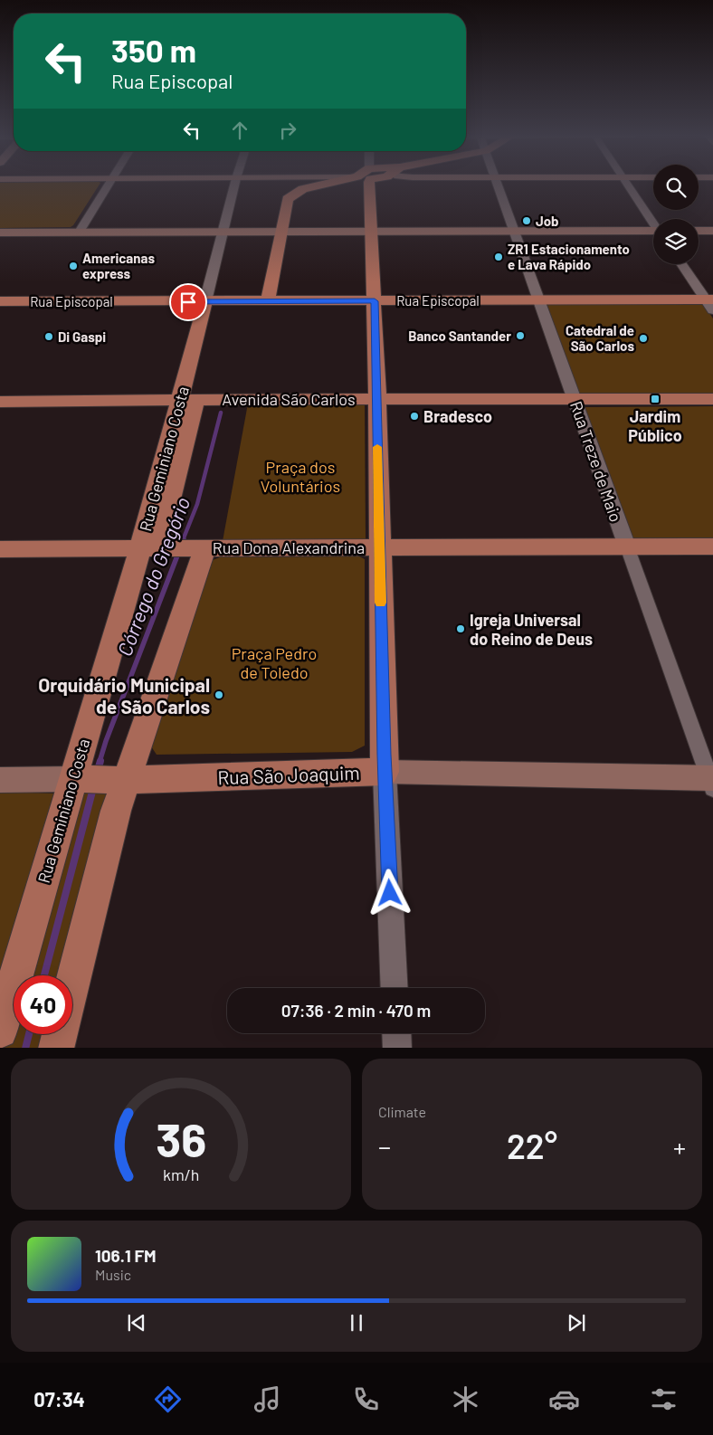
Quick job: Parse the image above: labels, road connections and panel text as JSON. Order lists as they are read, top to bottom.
{
  "streets": {
    "main road": [
      "Rua Episcopal",
      "Avenida São Carlos",
      "Rua Geminiano Costa",
      "Rua Dona Alexandrina",
      "Rua São Joaquim"
    ],
    "street": ["Rua Treze de Maio"]
  },
  "crossings": [
    ["Rua Episcopal", "Rua Geminiano Costa"],
    ["Rua Episcopal", "Rua Treze de Maio"],
    ["Avenida São Carlos", "Rua Geminiano Costa"],
    ["Avenida São Carlos", "Rua Treze de Maio"],
    ["Rua Geminiano Costa", "Rua Dona Alexandrina"],
    ["Rua Geminiano Costa", "Rua São Joaquim"],
    ["Rua Treze de Maio", "Rua Dona Alexandrina"],
    ["Rua Treze de Maio", "Rua São Joaquim"]
  ],
  "water": ["Córrego do Gregório"],
  "parks": ["Praça dos Voluntários", "Praça Pedro de Toledo"],
  "places": {
    "other": [
      "Job",
      "ZR1 Estacionamento e Lava Rápido",
      "Americanas express",
      "Banco Santander",
      "Di Gaspi",
      "Catedral de São Carlos",
      "Bradesco",
      "Igreja Universal do Reino de Deus",
      "Orquidário Municipal de São Carlos"
    ],
    "transit": ["Jardim Público"]
  },
  "page": {
    "turn": ["350 m", "Rua Episcopal"],
    "limit": "40",
    "trip": "07:36 · 2 min · 470 m",
    "tile": "Climate",
    "heat": ["−", "22°", "+"],
    "song": ["106.1 FM", "Music"],
    "tabs": "07:34",
    "gauge": ["36", "km/h"]
  }
}
